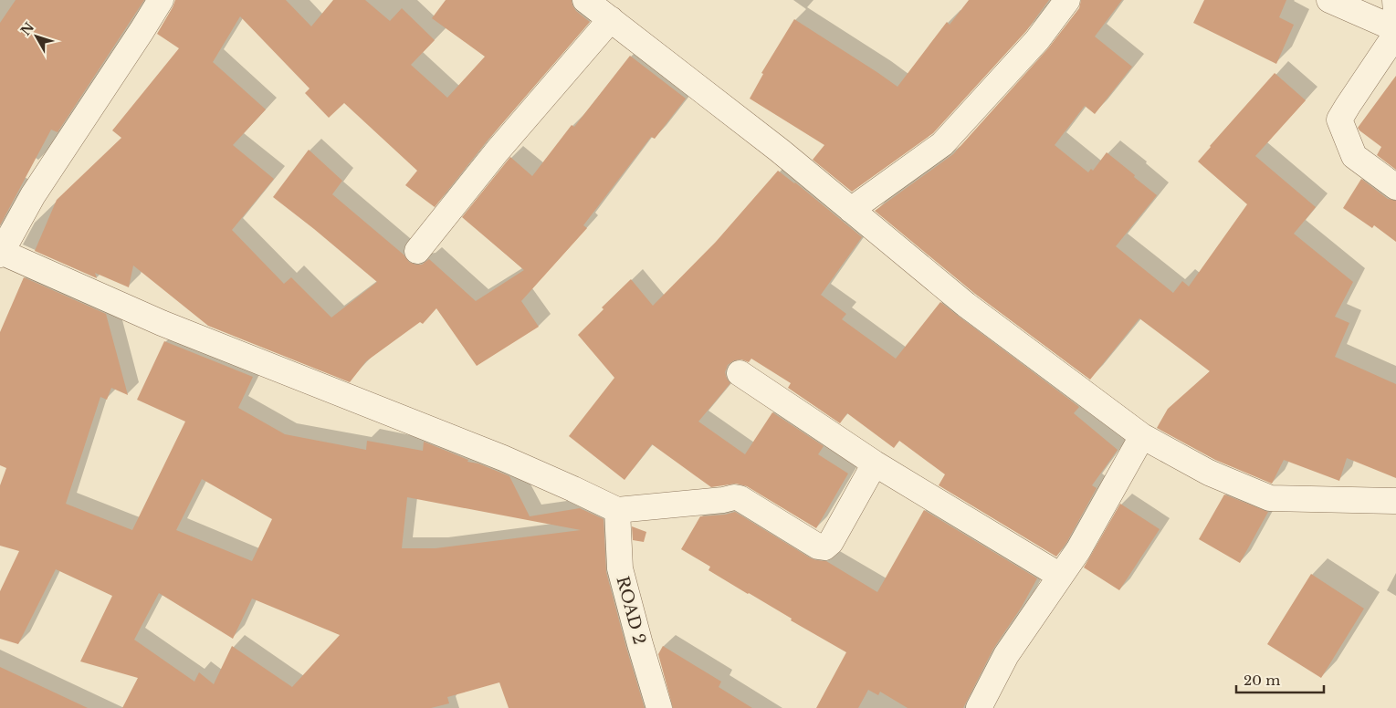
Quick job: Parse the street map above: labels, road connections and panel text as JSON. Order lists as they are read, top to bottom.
{
  "streets": {
    "street": ["ROAD 2"]
  },
  "scale_bar": "20 m",
  "north": "top left"
}
